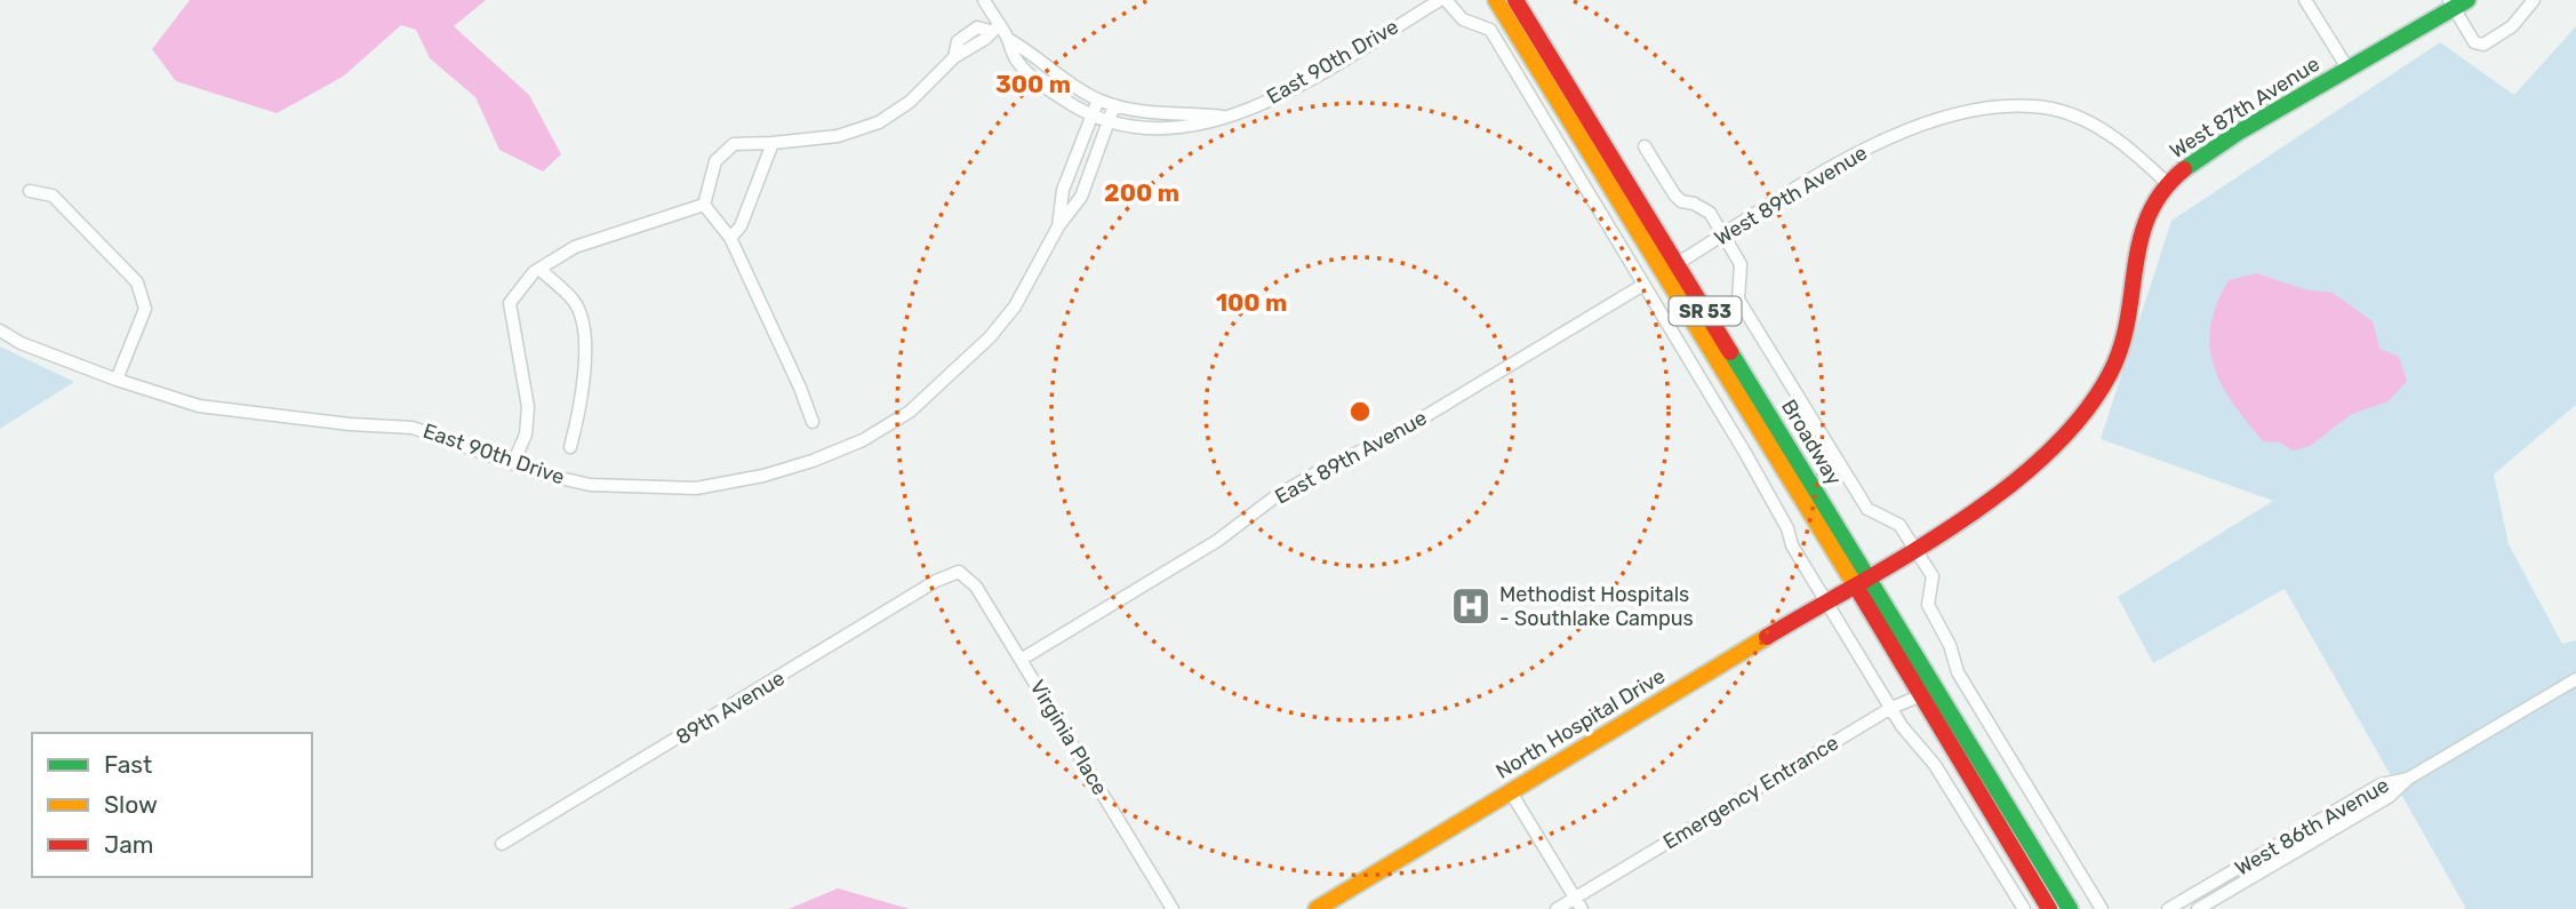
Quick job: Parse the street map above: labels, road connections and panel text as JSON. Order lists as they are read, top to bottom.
{
  "streets": {
    "main road": [
      "West 87th Avenue",
      "SR 53",
      "Broadway",
      "North Hospital Drive"
    ],
    "street": [
      "East 90th Drive",
      "West 89th Avenue",
      "East 89th Avenue",
      "89th Avenue",
      "Virginia Place",
      "Emergency Entrance",
      "West 86th Avenue"
    ]
  },
  "crossings": [
    ["West 87th Avenue", "West 89th Avenue"],
    ["West 87th Avenue", "Broadway"],
    ["West 87th Avenue", "North Hospital Drive"],
    ["West 89th Avenue", "Broadway"],
    ["Broadway", "North Hospital Drive"],
    ["Broadway", "Emergency Entrance"],
    ["East 89th Avenue", "Virginia Place"],
    ["89th Avenue", "Virginia Place"]
  ],
  "places": {
    "hospital": ["Methodist Hospitals - Southlake Campus"]
  },
  "legend": ["Fast", "Slow", "Jam"],
  "rings": ["300 m", "200 m", "100 m"]
}
